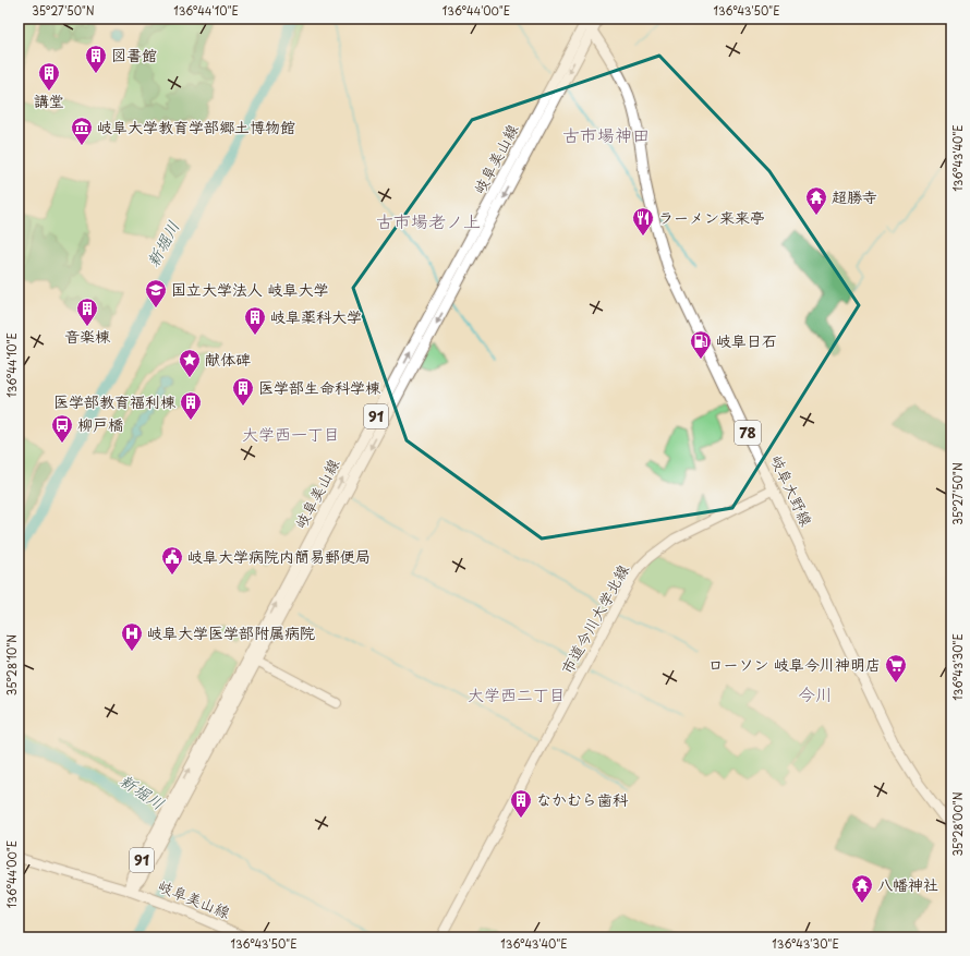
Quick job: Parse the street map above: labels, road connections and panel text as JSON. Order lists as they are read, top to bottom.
{
  "streets": {
    "main road": [
      "岐阜美山線",
      "91",
      "78",
      "岐阜大野線"
    ],
    "street": ["市道今川大学北線"]
  },
  "crossings": [
    ["岐阜美山線", "岐阜大野線"],
    ["岐阜大野線", "市道今川大学北線"]
  ],
  "districts": [
    "古市場神田",
    "古市場老ノ上",
    "大学西一丁目",
    "今川",
    "大学西二丁目"
  ],
  "water": ["新堀川"],
  "places": {
    "building": [
      "図書館",
      "講堂",
      "音楽棟",
      "岐阜薬科大学",
      "医学部生命科学棟",
      "医学部教育福利棟",
      "なかむら歯科"
    ],
    "museum": ["岐阜大学教育学部郷土博物館"],
    "temple": ["超勝寺", "八幡神社"],
    "restaurant": ["ラーメン来来亭"],
    "school or university": ["国立大学法人 岐阜大学"],
    "fuel station": ["岐阜日石"],
    "place": ["献体碑"],
    "bus stop": ["柳戸橋"],
    "public building": ["岐阜大学病院内簡易郵便局"],
    "hospital": ["岐阜大学医学部附属病院"],
    "supermarket": ["ローソン 岐阜今川神明店"]
  },
  "coordinates": [
    "35°27'50\"N",
    "136°44'10\"E",
    "136°44'00\"E",
    "136°43'50\"E",
    "136°43'40\"E",
    "35°28'10\"N",
    "136°43'30\"E",
    "35°28'00\"N"
  ]
}
